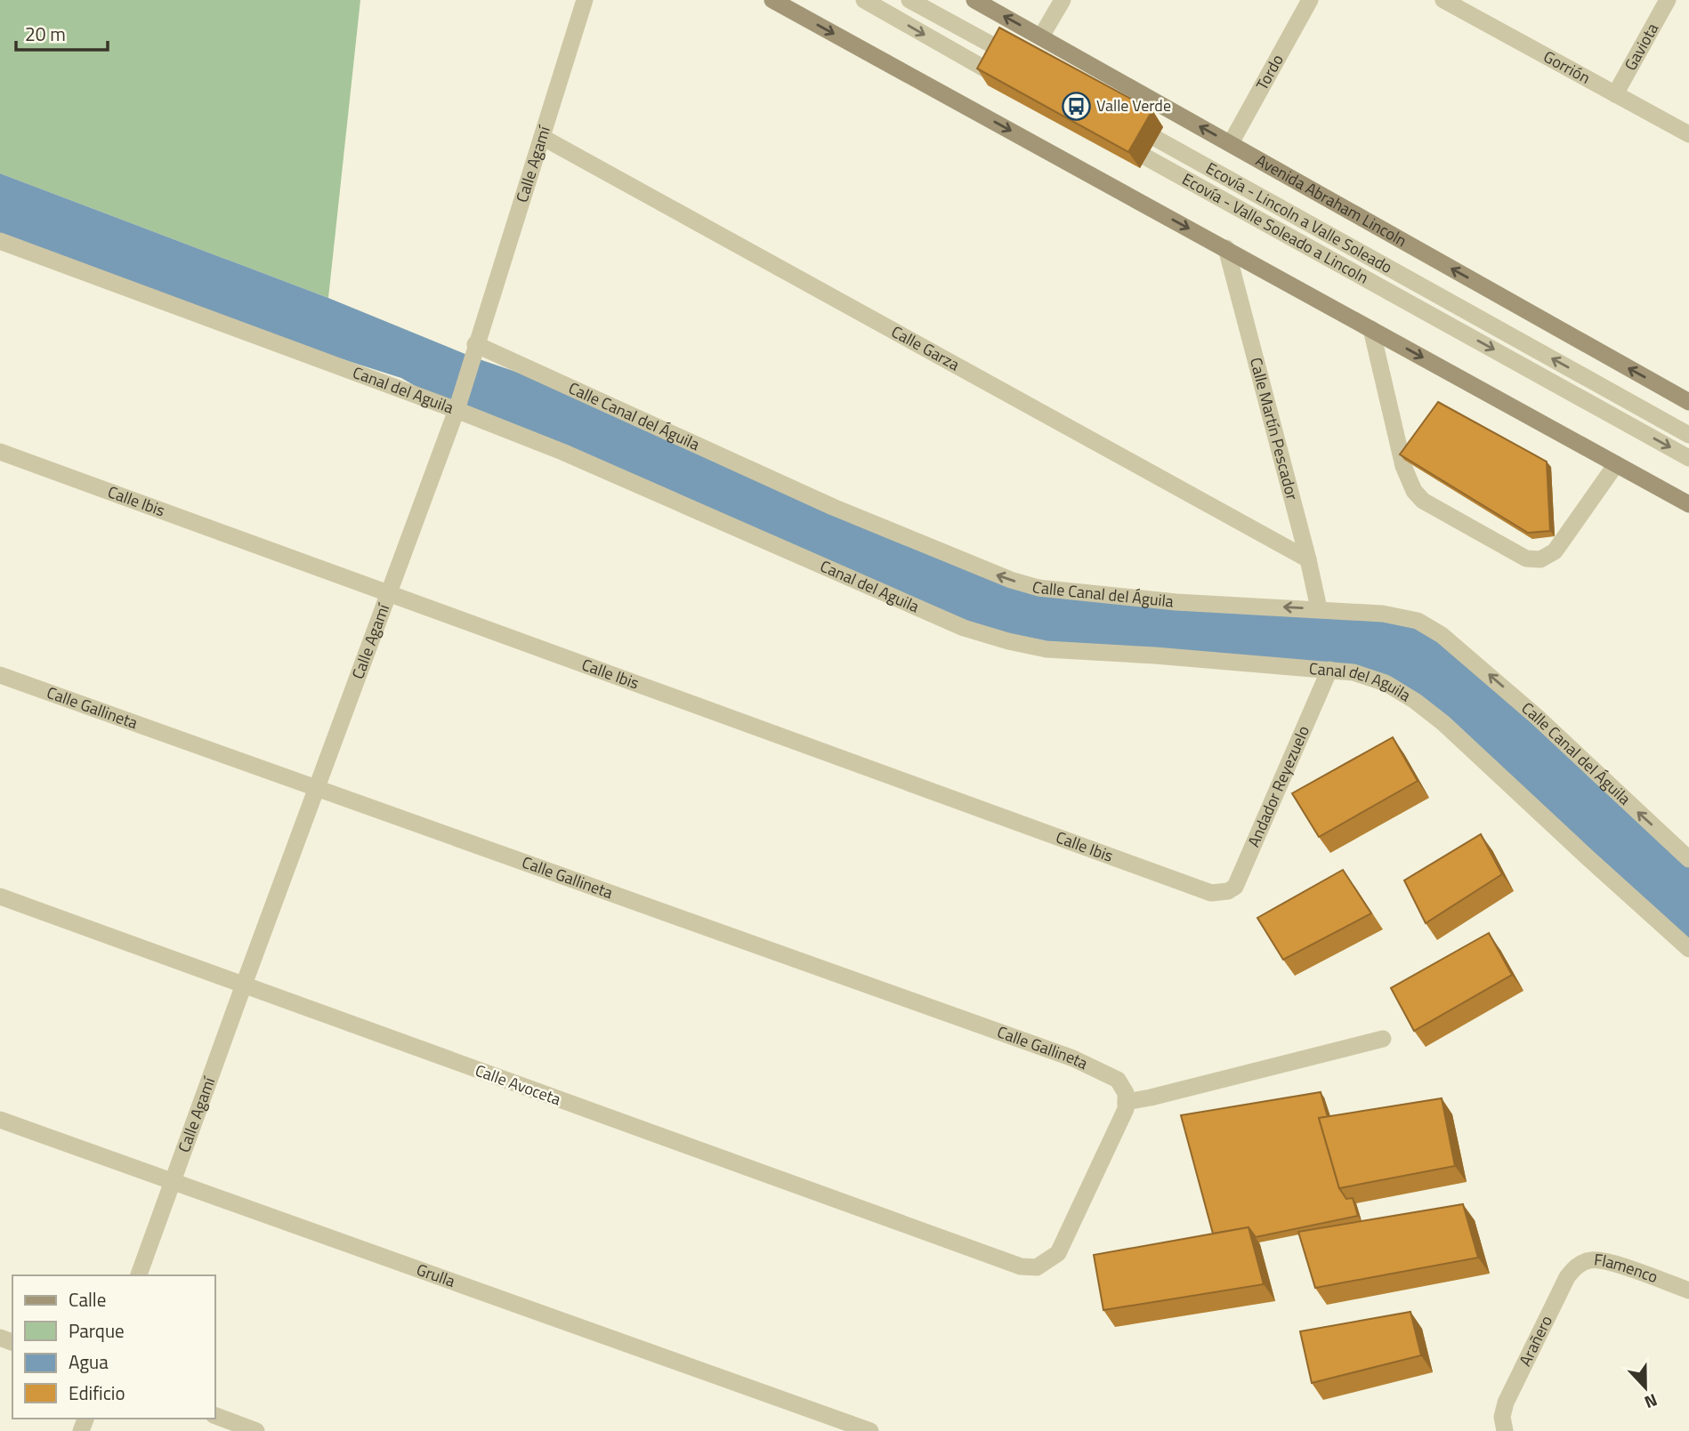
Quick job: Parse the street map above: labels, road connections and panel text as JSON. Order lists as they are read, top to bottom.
{
  "streets": {
    "main road": ["Avenida Abraham Lincoln"],
    "street": [
      "Gaviota",
      "Gorrión",
      "Tordo",
      "Calle Agamí",
      "Ecovía - Lincoln a Valle Soleado",
      "Ecovía - Valle Soleado a Lincoln",
      "Calle Garza",
      "Canal del Aguila",
      "Calle Canal del Águila",
      "Calle Martín Pescador",
      "Calle Ibis",
      "Calle Gallineta",
      "Andador Reyezuelo",
      "Calle Avoceta",
      "Flamenco",
      "Grulla",
      "Arañero"
    ]
  },
  "crossings": [
    ["Gaviota", "Gorrión"],
    ["Tordo", "Avenida Abraham Lincoln"],
    ["Calle Agamí", "Calle Garza"],
    ["Calle Agamí", "Canal del Aguila"],
    ["Calle Agamí", "Calle Canal del Águila"],
    ["Calle Agamí", "Calle Ibis"],
    ["Calle Agamí", "Calle Gallineta"],
    ["Calle Agamí", "Calle Avoceta"],
    ["Calle Agamí", "Grulla"],
    ["Calle Garza", "Calle Martín Pescador"],
    ["Canal del Aguila", "Andador Reyezuelo"],
    ["Calle Canal del Águila", "Calle Martín Pescador"],
    ["Calle Ibis", "Andador Reyezuelo"],
    ["Calle Gallineta", "Calle Avoceta"],
    ["Flamenco", "Arañero"]
  ],
  "one_way": ["Ecovía - Lincoln a Valle Soleado", "Ecovía - Valle Soleado a Lincoln", "Calle Canal del Águila"],
  "places": {
    "bus stop": ["Valle Verde"]
  },
  "legend": [
    "Calle",
    "Parque",
    "Agua",
    "Edificio"
  ],
  "scale_bar": "20 m",
  "north": "bottom"
}
